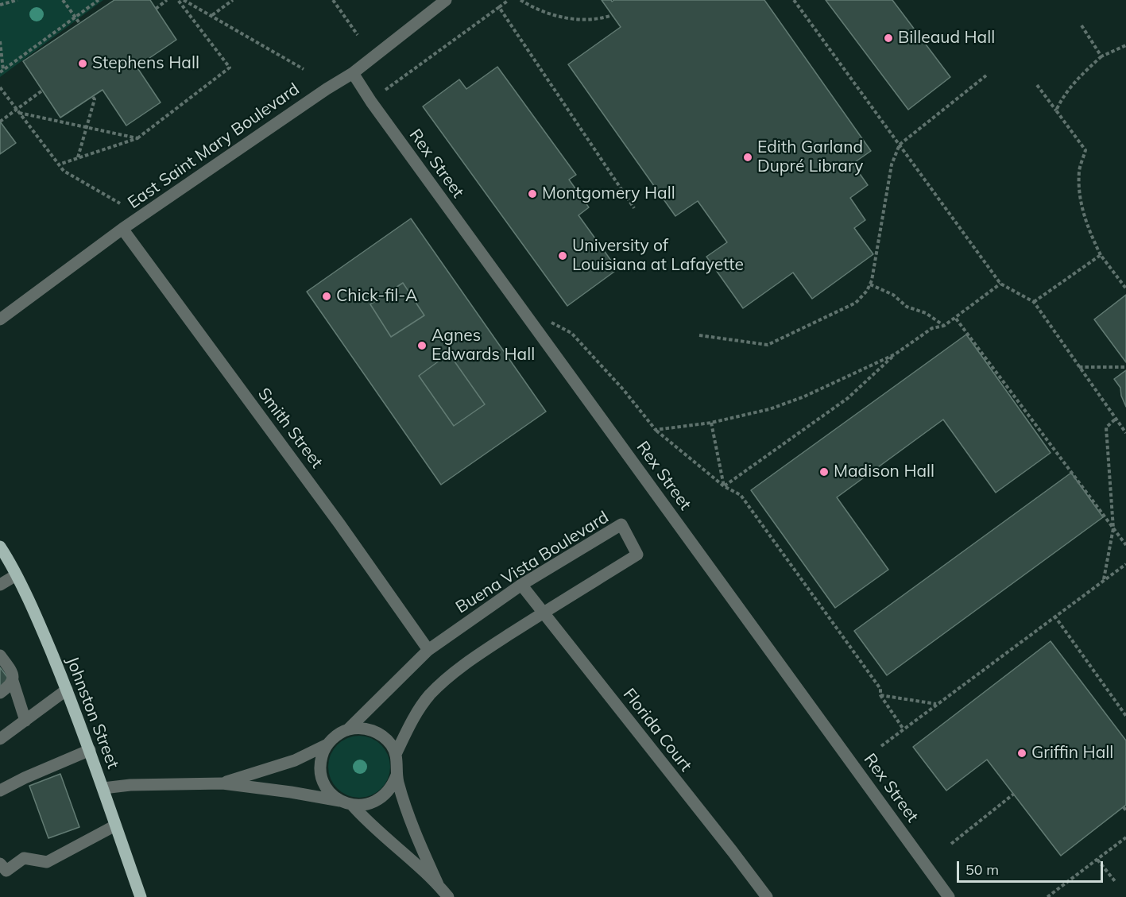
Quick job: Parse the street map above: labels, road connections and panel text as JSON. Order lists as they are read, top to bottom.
{
  "streets": {
    "main road": ["Johnston Street"],
    "street": [
      "East Saint Mary Boulevard",
      "Rex Street",
      "Smith Street",
      "Buena Vista Boulevard",
      "Florida Court"
    ]
  },
  "crossings": [
    ["East Saint Mary Boulevard", "Rex Street"],
    ["East Saint Mary Boulevard", "Smith Street"],
    ["Smith Street", "Buena Vista Boulevard"],
    ["Buena Vista Boulevard", "Johnston Street"],
    ["Buena Vista Boulevard", "Florida Court"]
  ],
  "places": [
    "Billeaud Hall",
    "Stephens Hall",
    "Edith Garland Dupré Library",
    "Montgomery Hall",
    "University of Louisiana at Lafayette",
    "Chick-fil-A",
    "Agnes Edwards Hall",
    "Madison Hall",
    "Griffin Hall"
  ],
  "scale_bar": "50 m"
}
